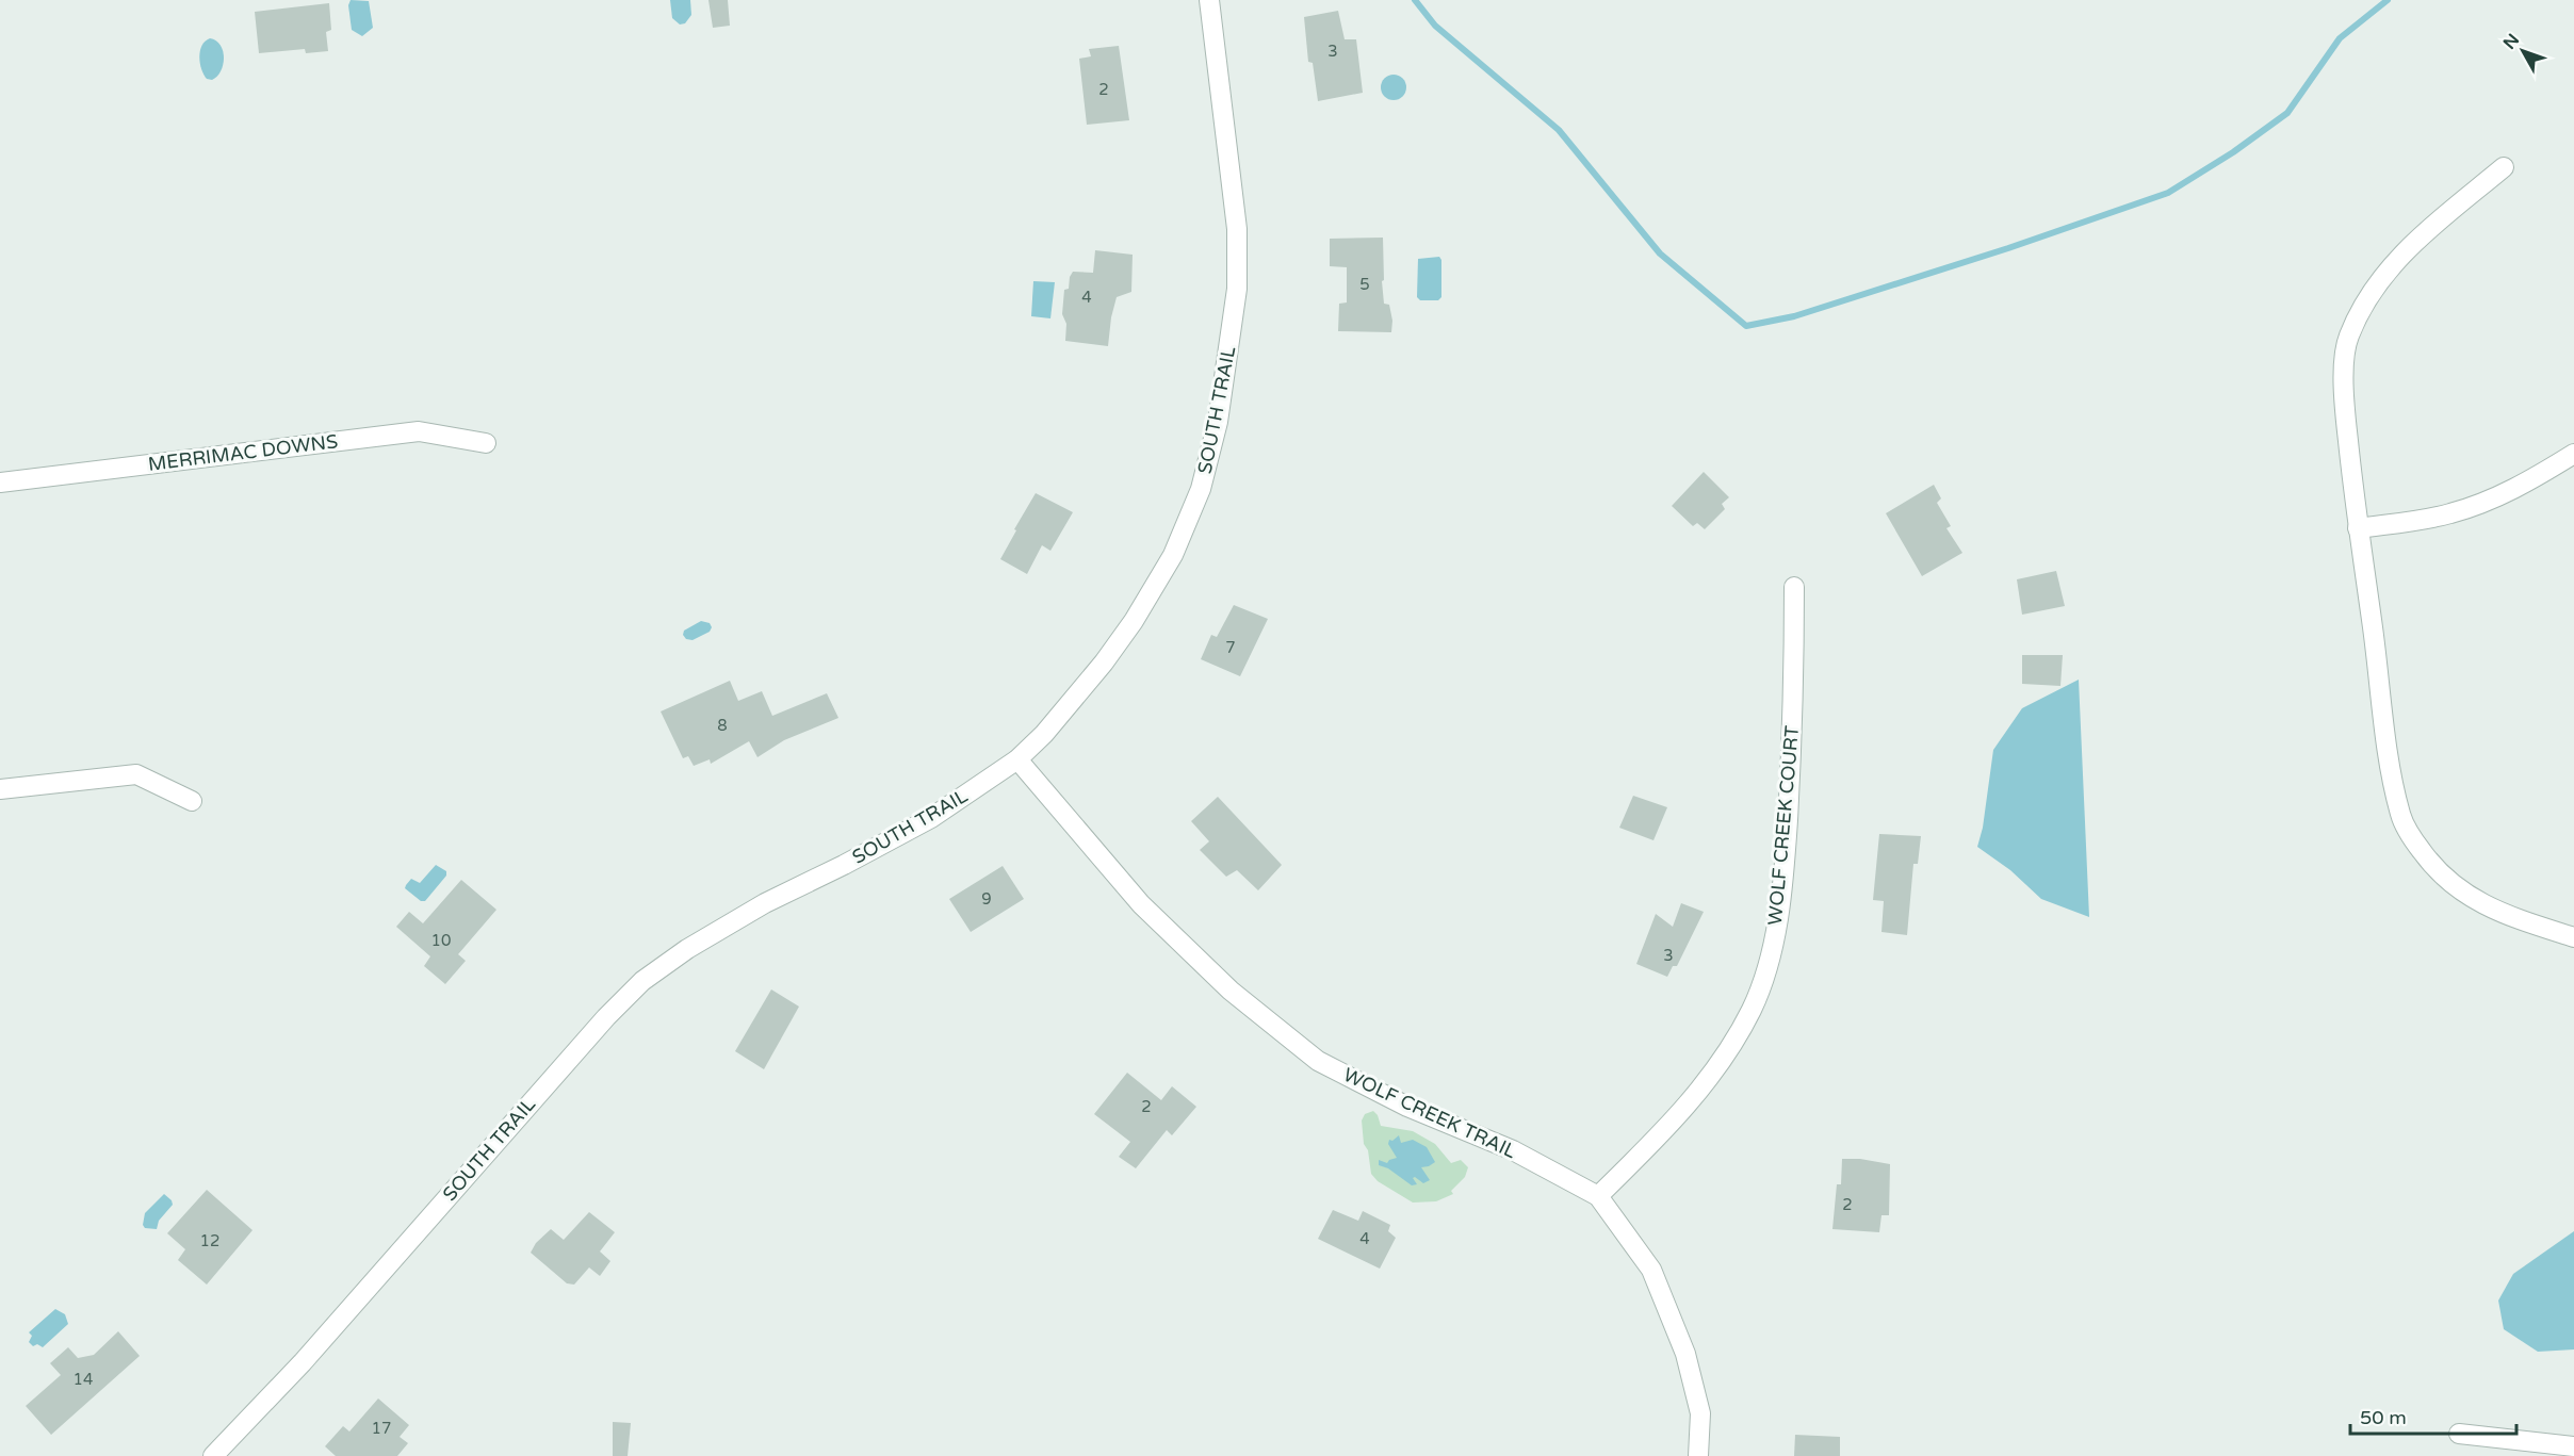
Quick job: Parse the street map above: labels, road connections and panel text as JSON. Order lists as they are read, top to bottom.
{
  "streets": {
    "street": [
      "SOUTH TRAIL",
      "MERRIMAC DOWNS",
      "WOLF CREEK COURT",
      "WOLF CREEK TRAIL"
    ]
  },
  "crossings": [
    ["SOUTH TRAIL", "WOLF CREEK TRAIL"],
    ["WOLF CREEK COURT", "WOLF CREEK TRAIL"]
  ],
  "house_numbers": [
    "3",
    "2",
    "5",
    "4",
    "7",
    "8",
    "9",
    "10",
    "3",
    "2",
    "2",
    "4",
    "12",
    "14",
    "17"
  ],
  "scale_bar": "50 m",
  "north": "top left"
}
